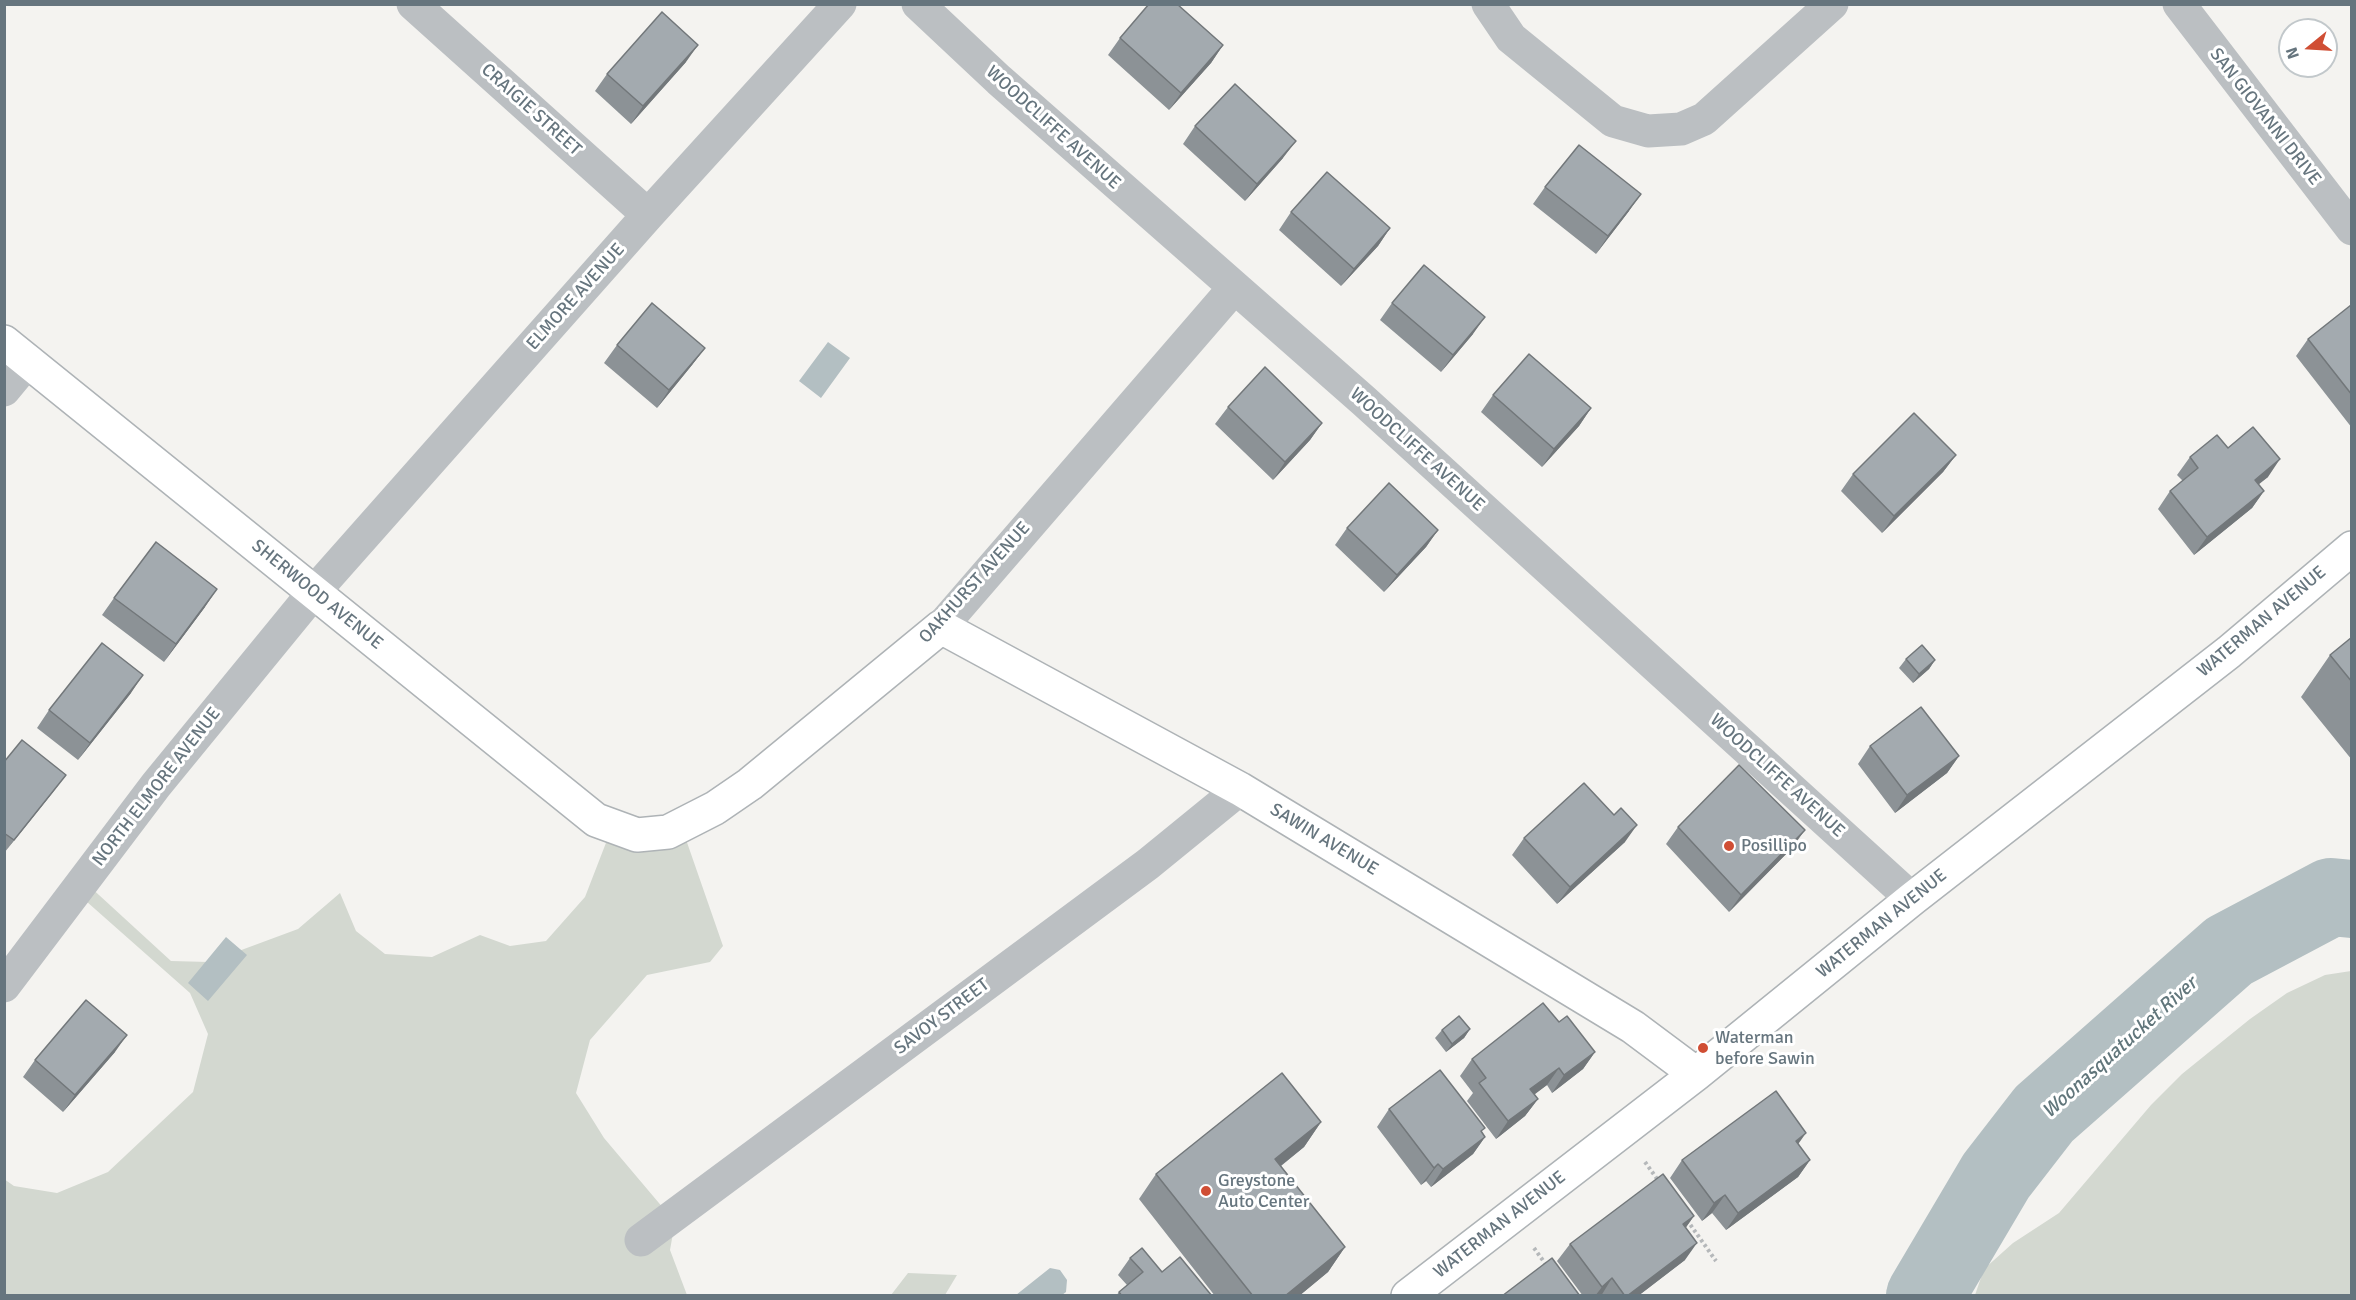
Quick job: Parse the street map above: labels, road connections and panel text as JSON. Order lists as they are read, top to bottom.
{
  "streets": {
    "street": [
      "CRAIGIE STREET",
      "SAN GIOVANNI DRIVE",
      "WOODCLIFFE AVENUE",
      "ELMORE AVENUE",
      "OAKHURST AVENUE",
      "SHERWOOD AVENUE",
      "WATERMAN AVENUE",
      "NORTH ELMORE AVENUE",
      "SAWIN AVENUE",
      "SAVOY STREET"
    ]
  },
  "crossings": [
    ["CRAIGIE STREET", "ELMORE AVENUE"],
    ["WOODCLIFFE AVENUE", "OAKHURST AVENUE"],
    ["WOODCLIFFE AVENUE", "WATERMAN AVENUE"],
    ["ELMORE AVENUE", "SHERWOOD AVENUE"],
    ["ELMORE AVENUE", "NORTH ELMORE AVENUE"],
    ["OAKHURST AVENUE", "SHERWOOD AVENUE"],
    ["OAKHURST AVENUE", "SAWIN AVENUE"],
    ["SHERWOOD AVENUE", "NORTH ELMORE AVENUE"],
    ["WATERMAN AVENUE", "SAWIN AVENUE"],
    ["SAWIN AVENUE", "SAVOY STREET"]
  ],
  "water": ["Woonasquatucket River"],
  "places": ["Posillipo", "Waterman before Sawin", "Greystone Auto Center"],
  "north": "left"
}
